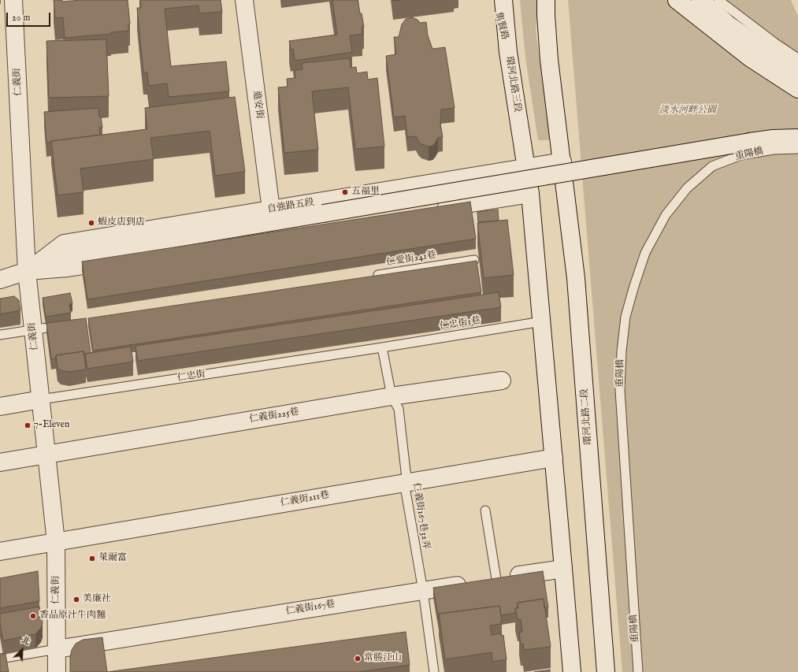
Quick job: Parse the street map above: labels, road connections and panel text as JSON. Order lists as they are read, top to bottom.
{
  "streets": {
    "street": [
      "集賢路",
      "仁義街",
      "環河北路三段",
      "進安街",
      "自強路五段",
      "仁忠街",
      "仁義街225巷",
      "環河北路二段",
      "仁義街211巷",
      "仁義街167巷"
    ],
    "lane": [
      "重陽橋",
      "仁愛街241巷",
      "仁忠街1巷",
      "仁義街167巷32弄"
    ]
  },
  "crossings": [
    ["集賢路", "環河北路三段"],
    ["仁義街", "自強路五段"],
    ["仁義街", "仁忠街"],
    ["仁義街", "仁義街225巷"],
    ["仁義街", "仁義街211巷"],
    ["仁義街", "仁義街167巷"],
    ["環河北路三段", "自強路五段"],
    ["進安街", "自強路五段"],
    ["自強路五段", "環河北路二段"],
    ["仁忠街1巷", "仁忠街"],
    ["仁忠街1巷", "仁義街167巷32弄"],
    ["仁忠街", "仁義街167巷32弄"],
    ["仁義街225巷", "仁義街167巷32弄"],
    ["仁義街211巷", "仁義街167巷32弄"],
    ["仁義街167巷32弄", "仁義街167巷"]
  ],
  "parks": ["淡水河畔公園"],
  "places": [
    "五福里",
    "蝦皮店到店",
    "7-Eleven",
    "萊爾富",
    "美廉社",
    "香品原汁牛肉麵",
    "常勝江山"
  ],
  "scale_bar": "20 m",
  "north": "top right"
}
